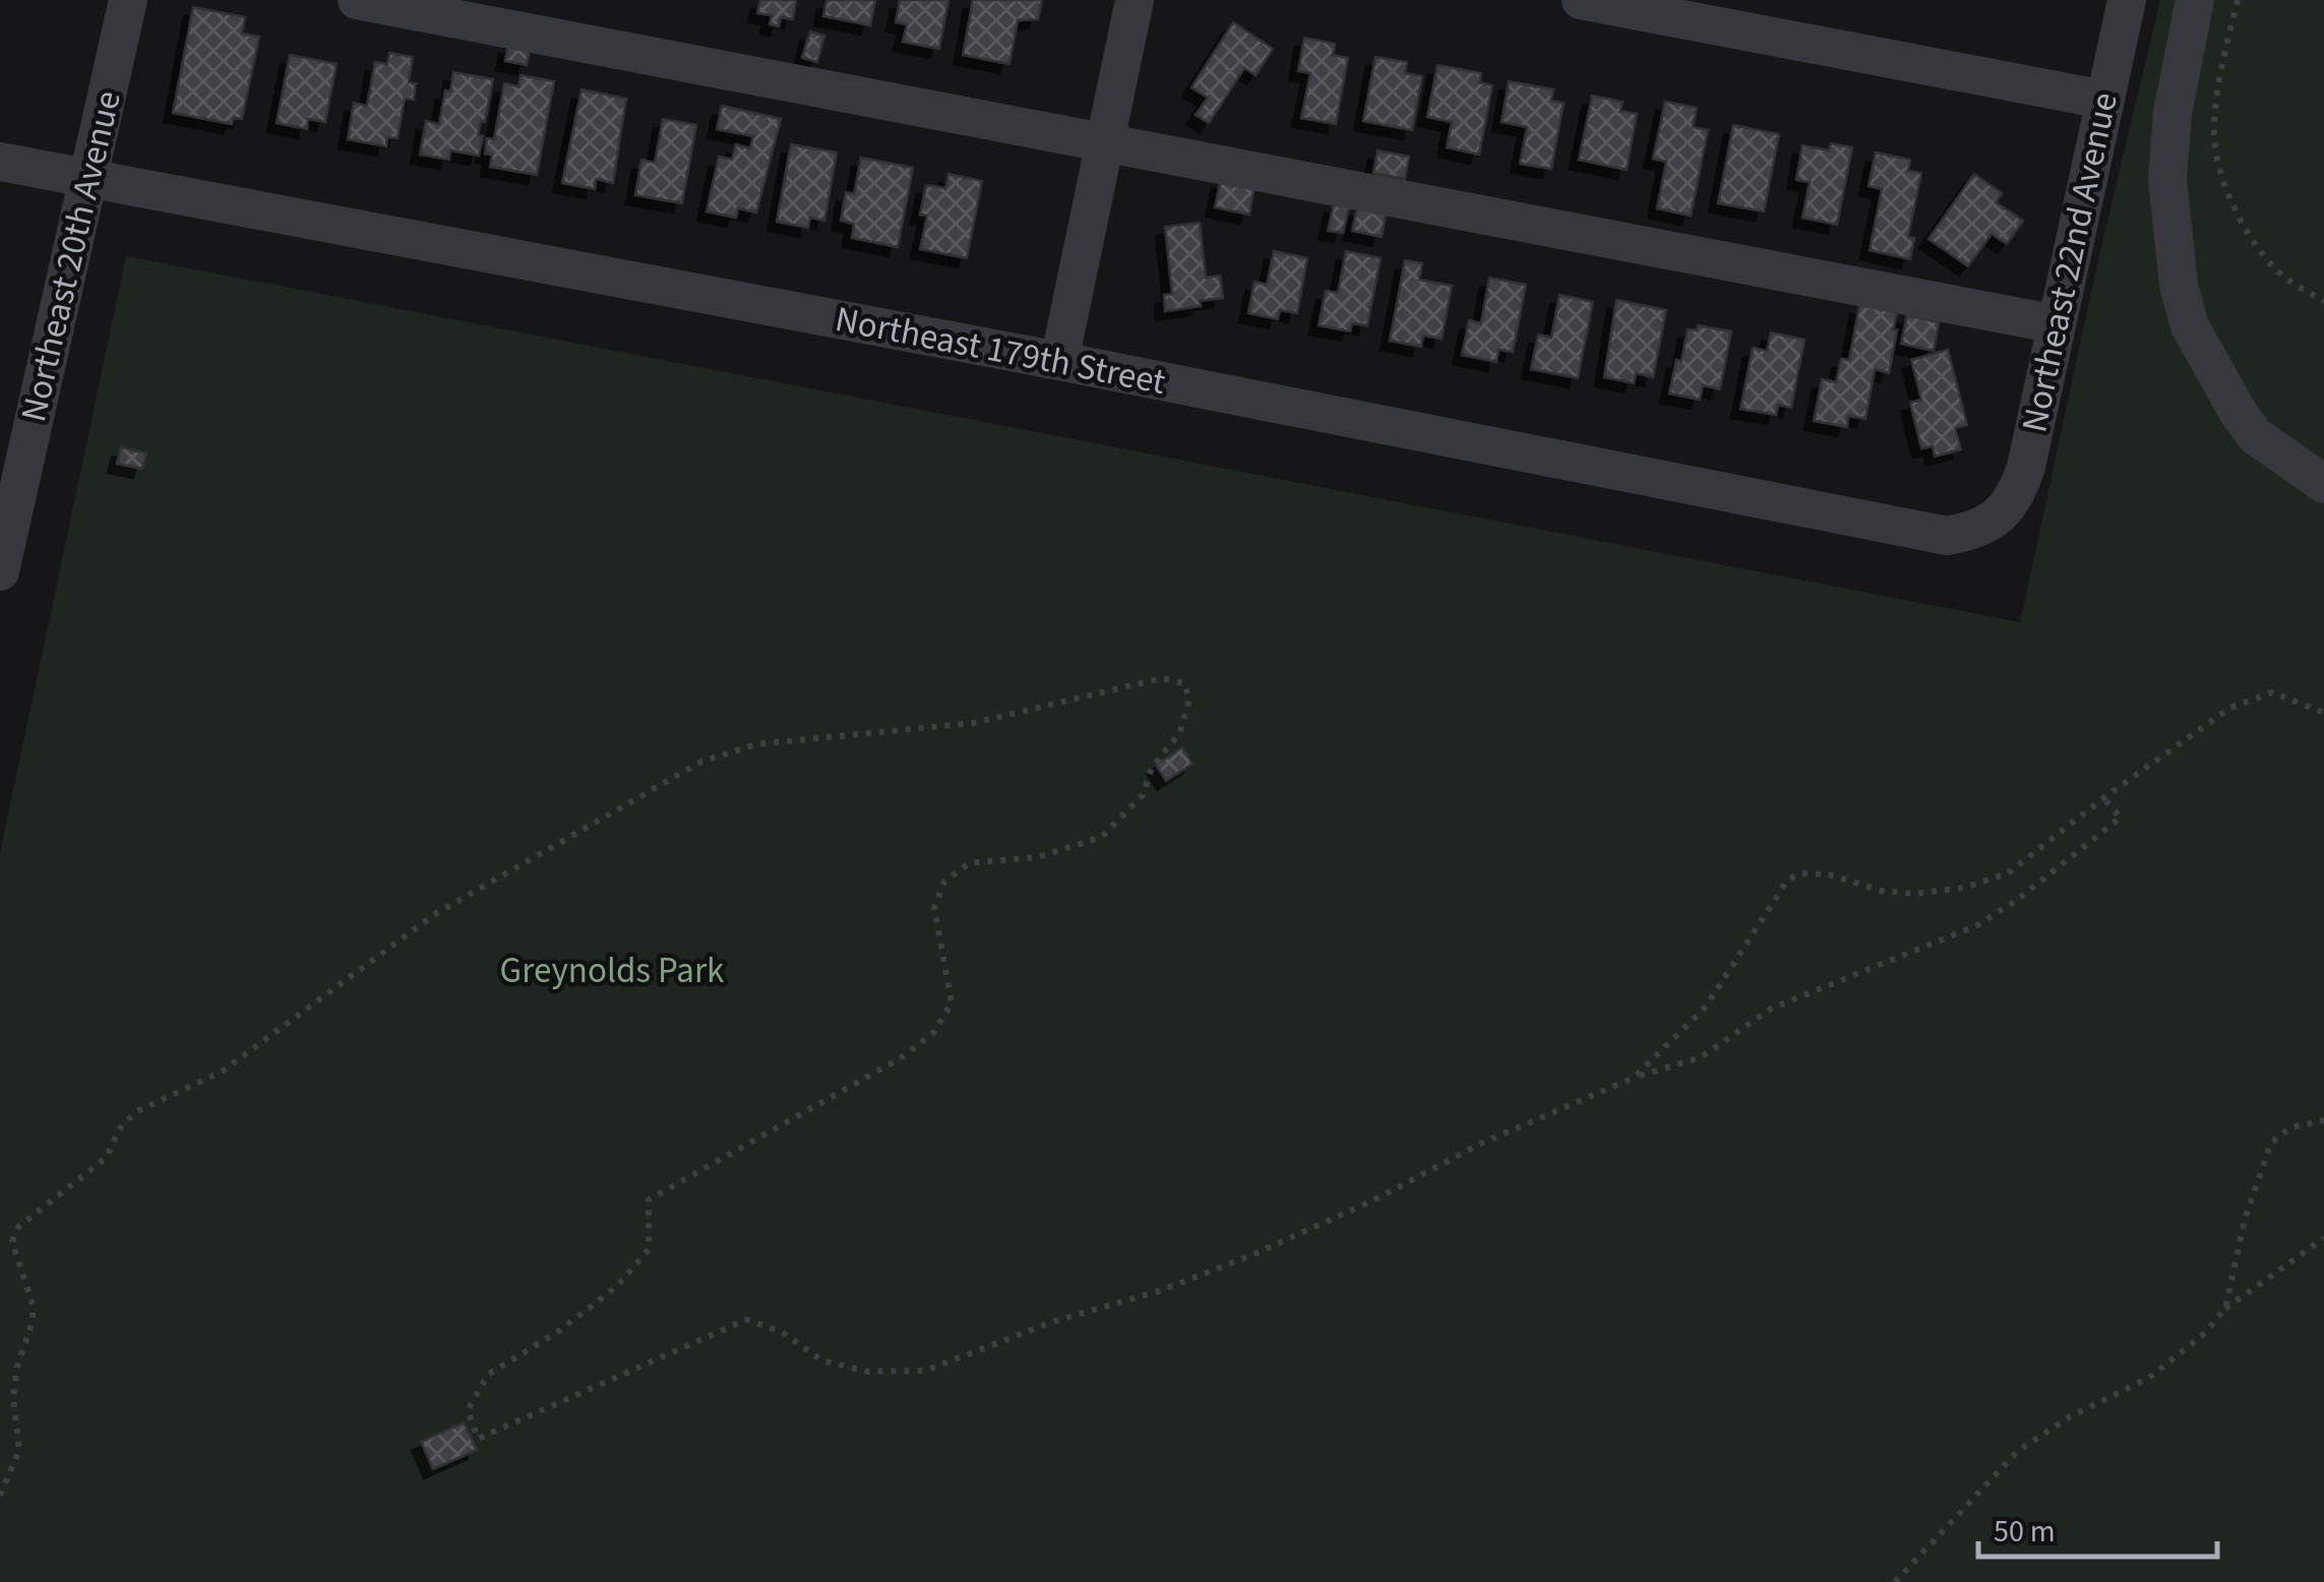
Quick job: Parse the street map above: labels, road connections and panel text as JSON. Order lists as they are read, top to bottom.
{
  "streets": {
    "street": ["Northeast 20th Avenue", "Northeast 22nd Avenue", "Northeast 179th Street"]
  },
  "crossings": [
    ["Northeast 20th Avenue", "Northeast 179th Street"],
    ["Northeast 22nd Avenue", "Northeast 179th Street"]
  ],
  "parks": ["Greynolds Park"],
  "scale_bar": "50 m"
}
